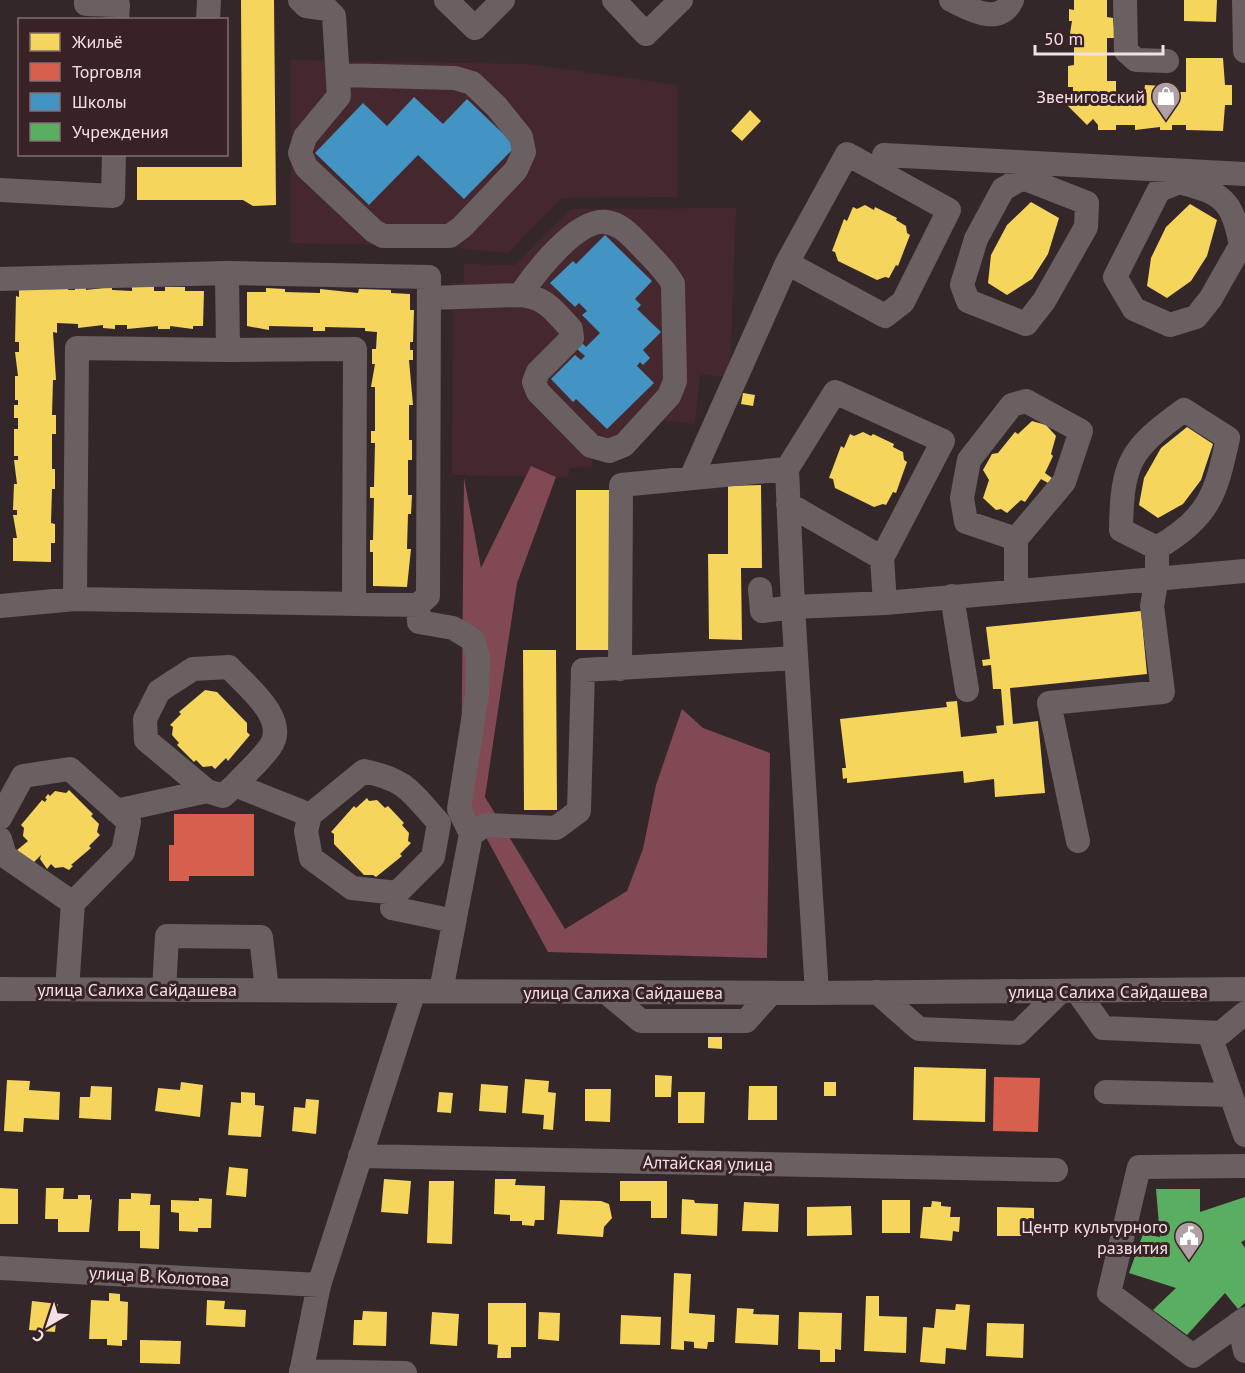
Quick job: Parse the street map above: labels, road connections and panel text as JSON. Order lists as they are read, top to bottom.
{
  "streets": {
    "street": ["улица Салиха Сайдашева", "Алтайская улица", "улица В. Колотова"]
  },
  "places": {
    "shop": ["Звениговский"],
    "public building": ["Центр культурного развития"]
  },
  "legend": [
    "Жильё",
    "Торговля",
    "Школы",
    "Учреждения"
  ],
  "scale_bar": "50 m",
  "north": "bottom left"
}
